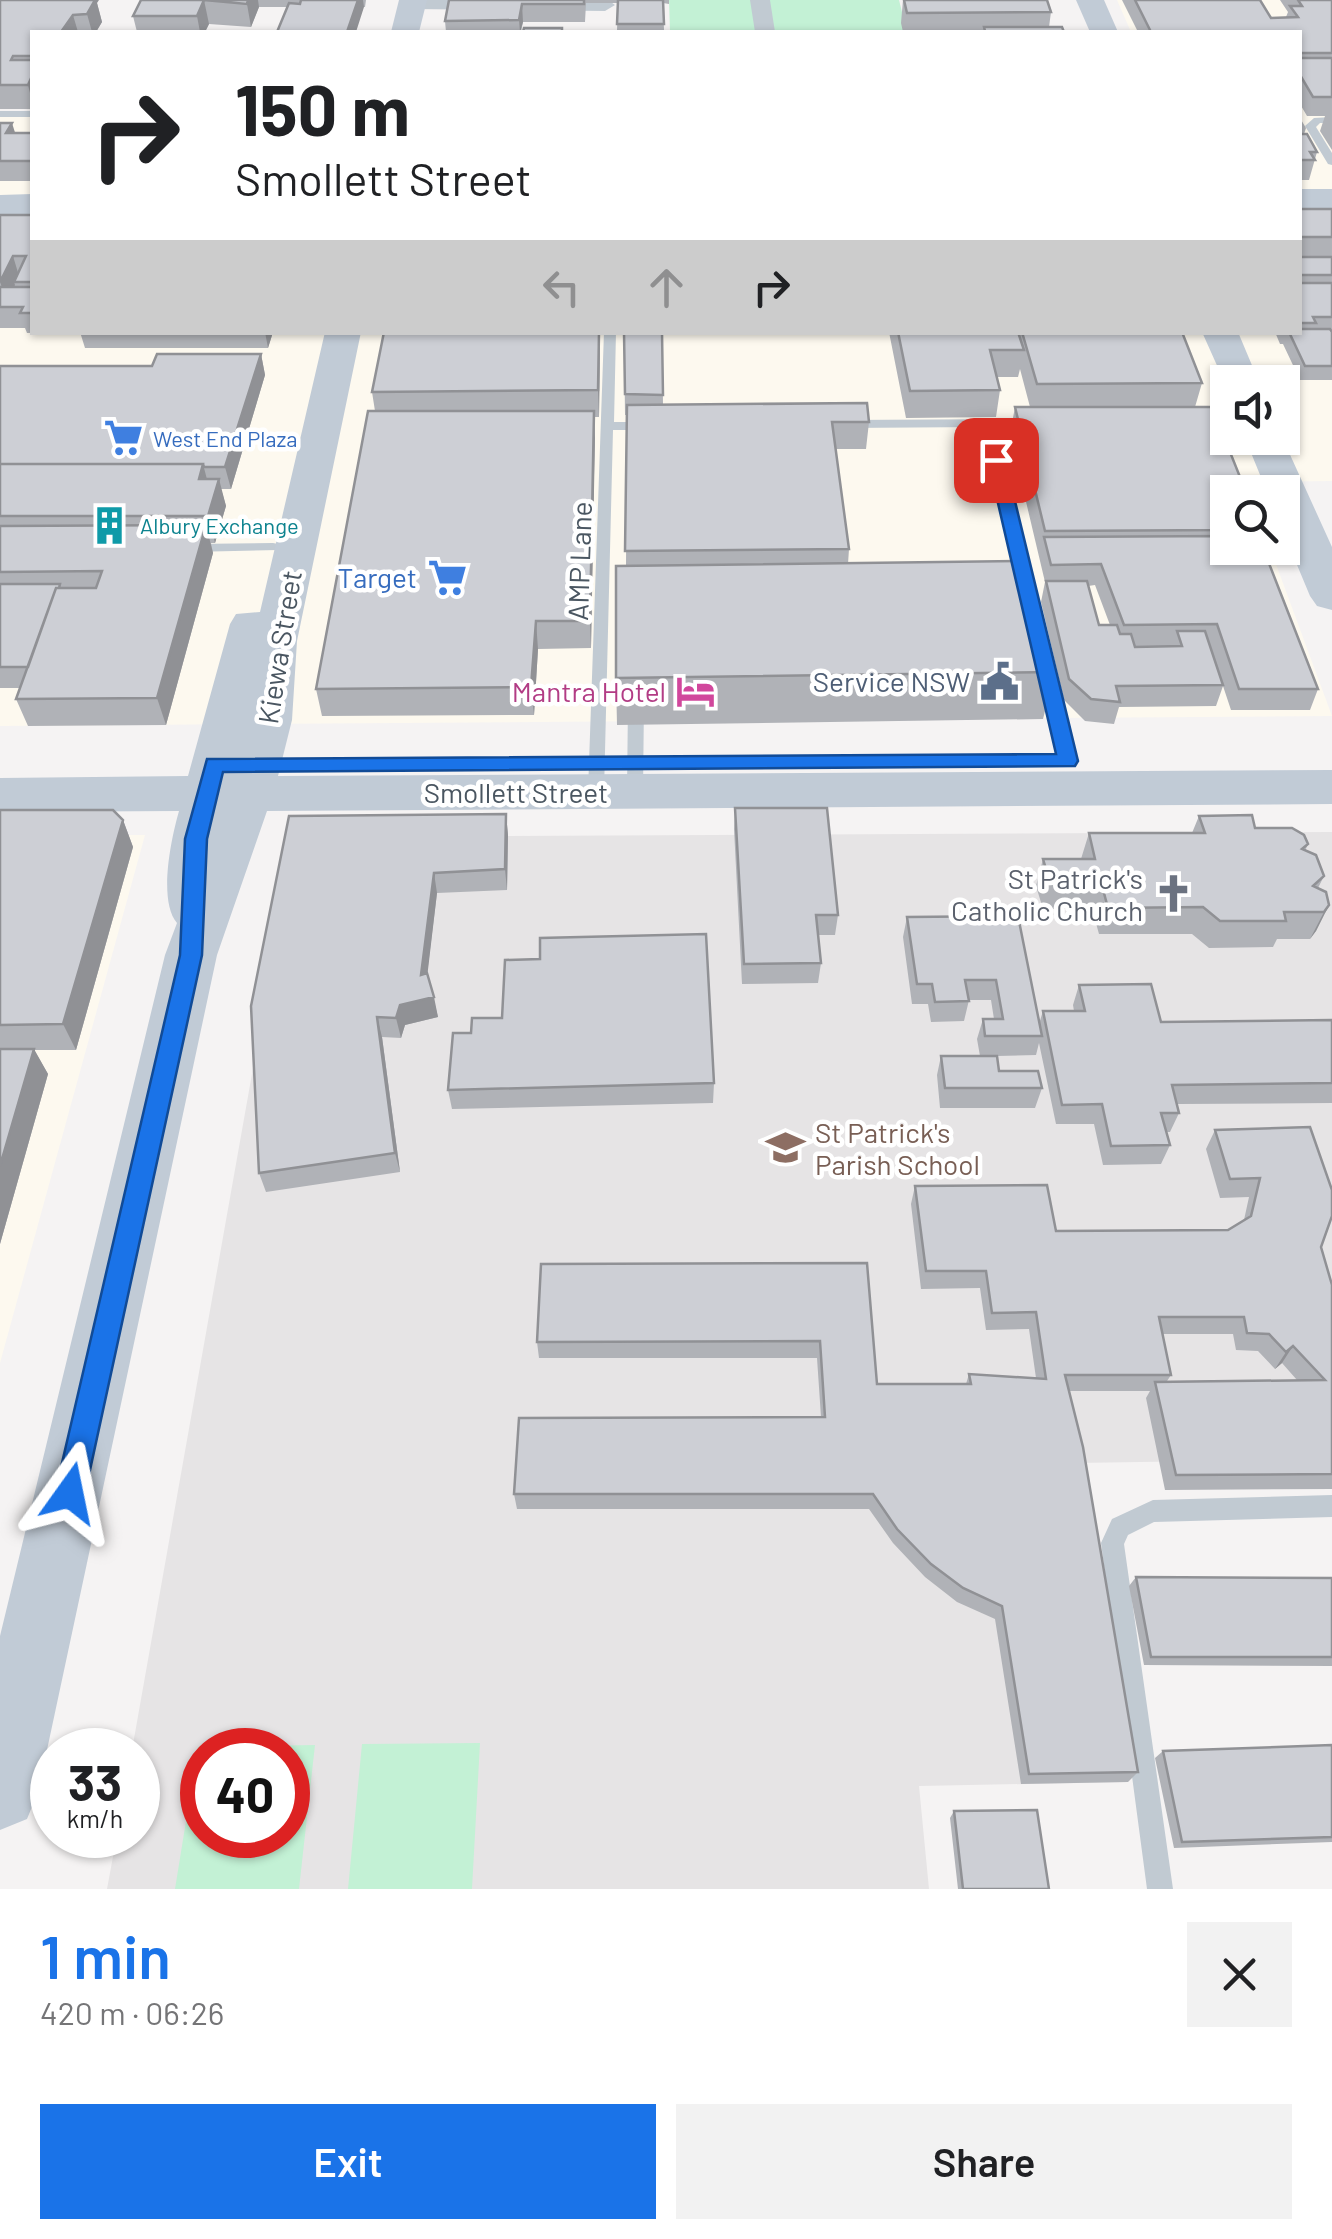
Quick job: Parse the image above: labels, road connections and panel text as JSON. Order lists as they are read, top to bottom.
{
  "streets": {
    "street": ["Kiewa Street", "Smollett Street"],
    "lane": ["AMP Lane"]
  },
  "crossings": [
    ["AMP Lane", "Smollett Street"],
    ["Kiewa Street", "Smollett Street"]
  ],
  "places": {
    "supermarket": ["West End Plaza", "Target"],
    "building": ["Albury Exchange"],
    "public building": ["Service NSW"],
    "hotel": ["Mantra Hotel"],
    "church": ["St Patrick's Catholic Church"],
    "school or university": ["St Patrick's Parish School"]
  },
  "page": {
    "turn": ["150 m", "Smollett Street"],
    "speed": "33 km/h",
    "limit": "40",
    "heading": ["1 min", "420 m · 06:26"],
    "buttons": ["Exit", "Share"]
  }
}
